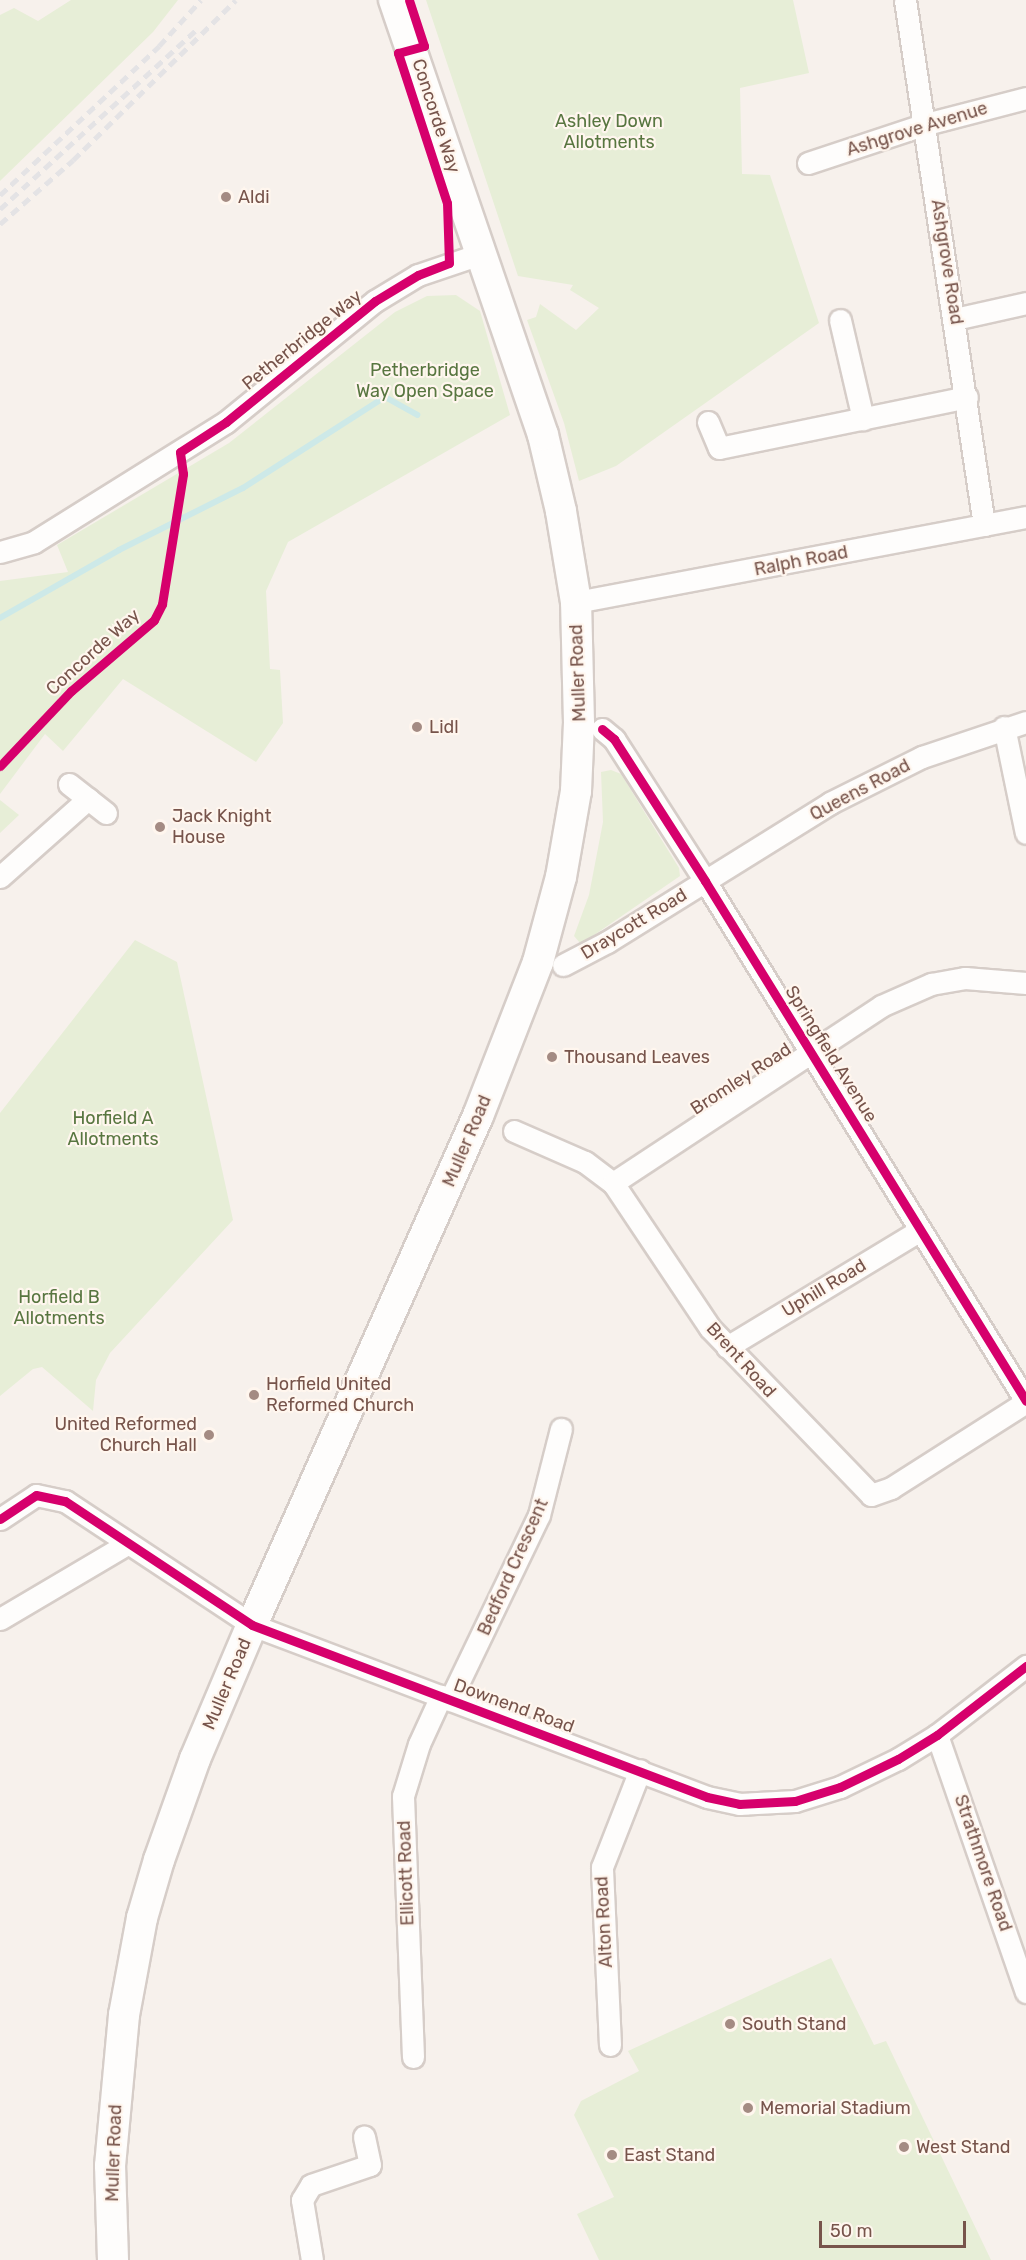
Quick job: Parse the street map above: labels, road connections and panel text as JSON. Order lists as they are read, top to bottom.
{
  "streets": {
    "main road": ["Muller Road"],
    "street": [
      "Ashgrove Avenue",
      "Ashgrove Road",
      "Petherbridge Way",
      "Ralph Road",
      "Queens Road",
      "Draycott Road",
      "Springfield Avenue",
      "Bromley Road",
      "Uphill Road",
      "Brent Road",
      "Bedford Crescent",
      "Downend Road",
      "Strathmore Road",
      "Ellicott Road",
      "Alton Road"
    ],
    "cycle path": ["Concorde Way"]
  },
  "crossings": [
    ["Ashgrove Avenue", "Ashgrove Road"],
    ["Ashgrove Road", "Ralph Road"],
    ["Petherbridge Way", "Muller Road"],
    ["Ralph Road", "Muller Road"],
    ["Muller Road", "Brent Road"],
    ["Muller Road", "Downend Road"],
    ["Queens Road", "Draycott Road"],
    ["Queens Road", "Springfield Avenue"],
    ["Draycott Road", "Springfield Avenue"],
    ["Springfield Avenue", "Bromley Road"],
    ["Springfield Avenue", "Uphill Road"],
    ["Springfield Avenue", "Brent Road"],
    ["Bromley Road", "Brent Road"],
    ["Uphill Road", "Brent Road"],
    ["Bedford Crescent", "Downend Road"],
    ["Bedford Crescent", "Ellicott Road"],
    ["Downend Road", "Strathmore Road"],
    ["Downend Road", "Ellicott Road"],
    ["Downend Road", "Alton Road"]
  ],
  "parks": [
    "Ashley Down Allotments",
    "Petherbridge Way Open Space",
    "Horfield A Allotments",
    "Horfield B Allotments"
  ],
  "places": [
    "Aldi",
    "Lidl",
    "Jack Knight House",
    "Thousand Leaves",
    "Horfield United Reformed Church",
    "United Reformed Church Hall",
    "South Stand",
    "Memorial Stadium",
    "West Stand",
    "East Stand"
  ],
  "scale_bar": "50 m"
}
